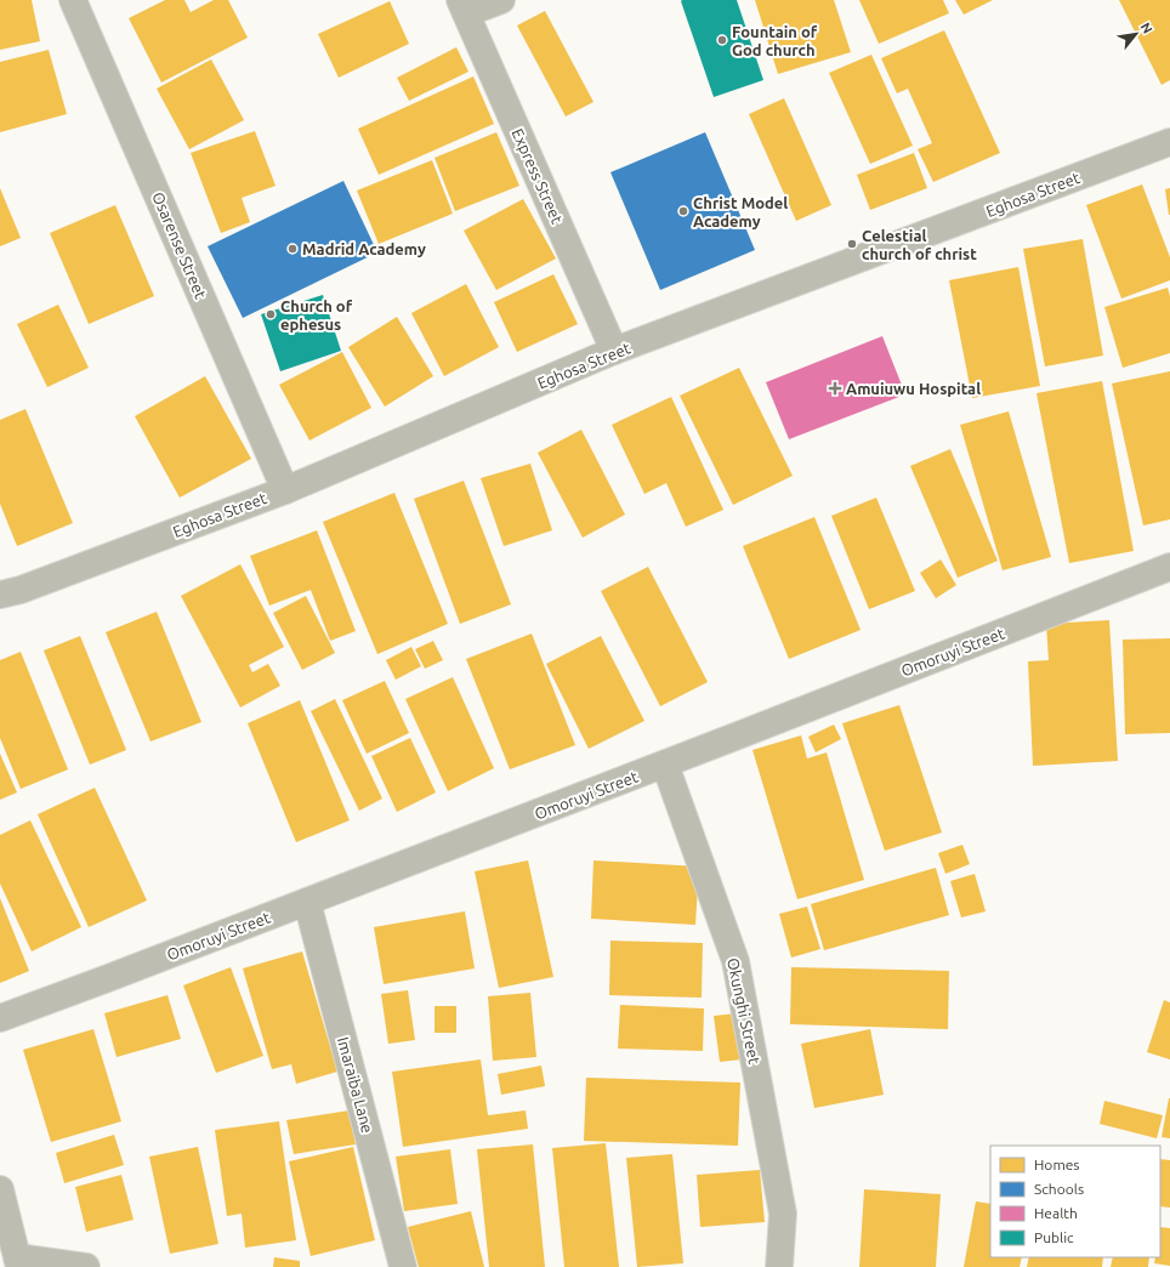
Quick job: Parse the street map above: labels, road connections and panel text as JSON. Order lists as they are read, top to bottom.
{
  "streets": {
    "street": [
      "Express Street",
      "Eghosa Street",
      "Osarense Street",
      "Omoruyi Street",
      "Okunghi Street",
      "Imaraiba Lane"
    ]
  },
  "crossings": [
    ["Express Street", "Eghosa Street"],
    ["Eghosa Street", "Osarense Street"],
    ["Omoruyi Street", "Okunghi Street"],
    ["Omoruyi Street", "Imaraiba Lane"]
  ],
  "places": {
    "other": [
      "Fountain of God church",
      "Christ Model Academy",
      "Celestial church of christ",
      "Madrid Academy",
      "Church of ephesus"
    ],
    "health": ["Amuiuwu Hospital"]
  },
  "legend": [
    "Homes",
    "Schools",
    "Health",
    "Public"
  ],
  "north": "top right"
}
